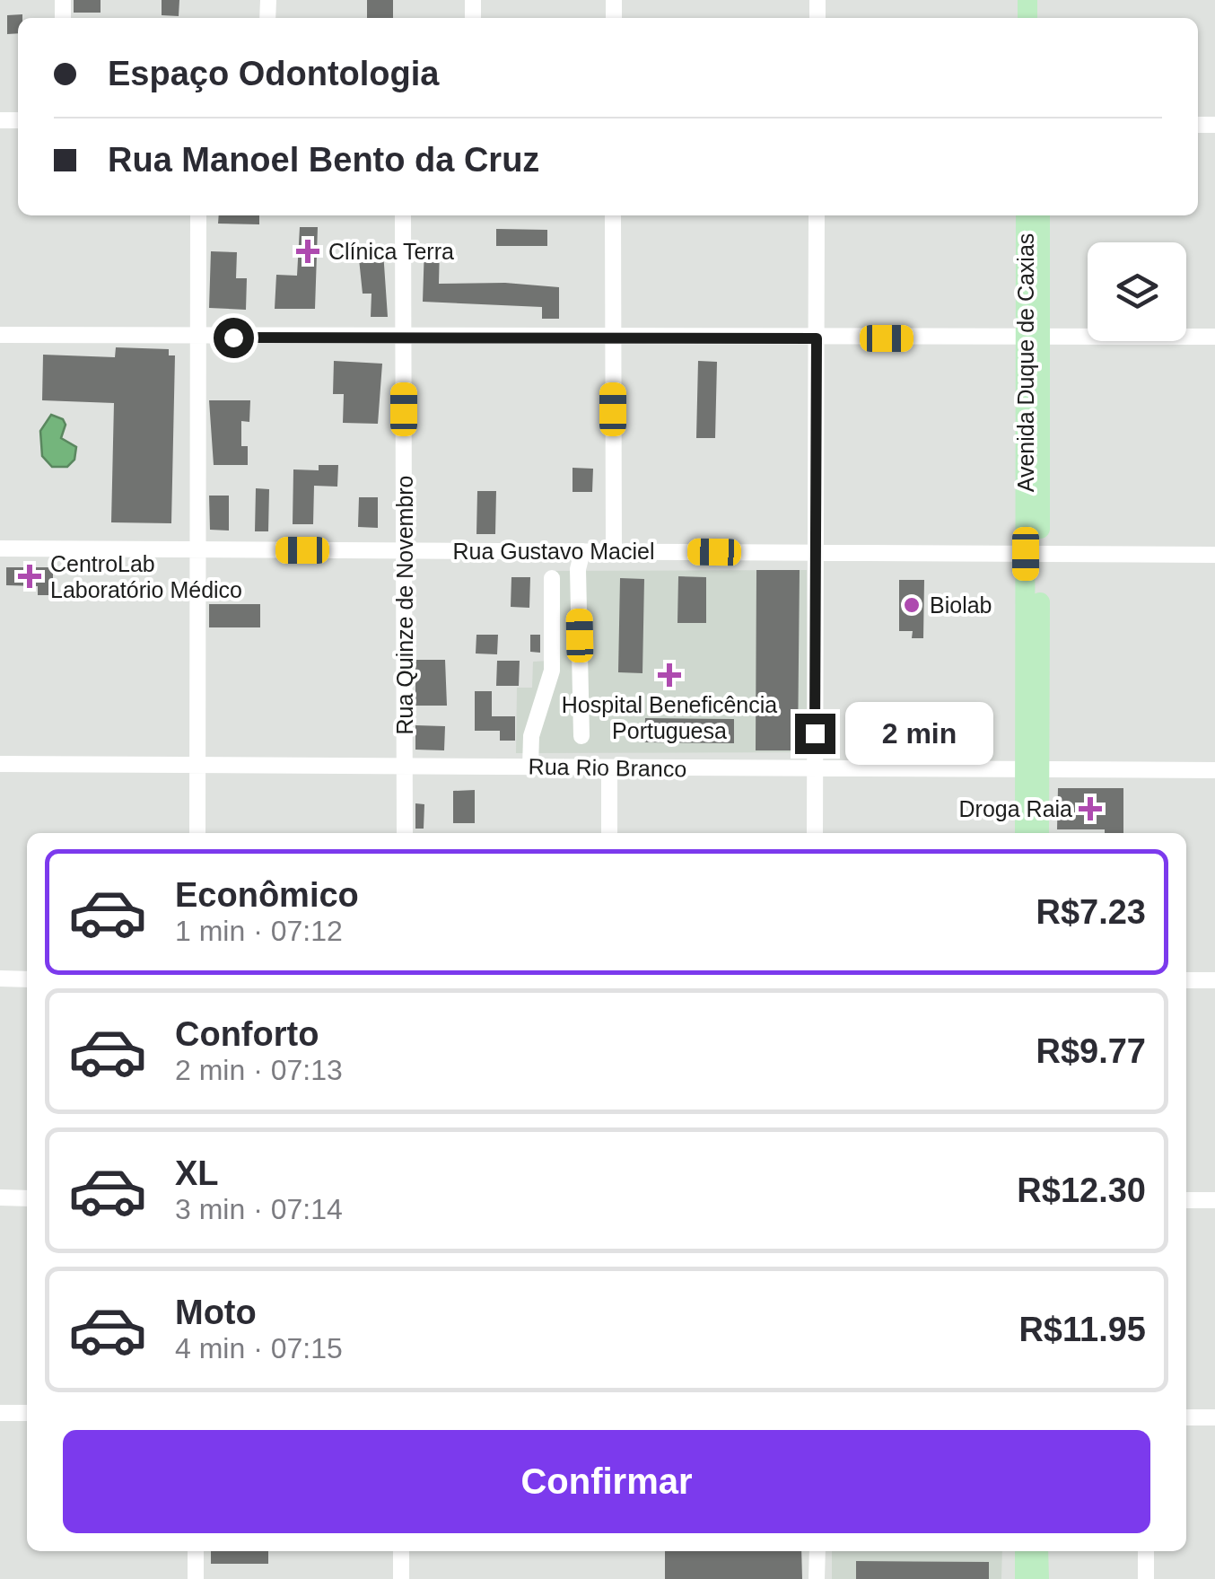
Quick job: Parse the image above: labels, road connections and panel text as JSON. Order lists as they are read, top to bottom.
{
  "streets": {
    "main road": ["Avenida Duque de Caxias"],
    "street": ["Rua Gustavo Maciel", "Rua Quinze de Novembro", "Rua Rio Branco"]
  },
  "crossings": [
    ["Avenida Duque de Caxias", "Rua Gustavo Maciel"],
    ["Avenida Duque de Caxias", "Rua Rio Branco"],
    ["Rua Gustavo Maciel", "Rua Quinze de Novembro"],
    ["Rua Quinze de Novembro", "Rua Rio Branco"]
  ],
  "places": {
    "health": [
      "Clínica Terra",
      "CentroLab Laboratório Médico",
      "Hospital Beneficência Portuguesa",
      "Droga Raia"
    ],
    "other": ["Biolab"]
  },
  "page": {
    "banner": ["Espaço Odontologia", "Rua Manoel Bento da Cruz"],
    "bubble": "2 min",
    "list": [
      {
        "name": "Econômico",
        "note": "1 min · 07:12",
        "value": "R$7.23"
      },
      {
        "name": "Conforto",
        "note": "2 min · 07:13",
        "value": "R$9.77"
      },
      {
        "name": "XL",
        "note": "3 min · 07:14",
        "value": "R$12.30"
      },
      {
        "name": "Moto",
        "note": "4 min · 07:15",
        "value": "R$11.95"
      }
    ],
    "buttons": "Confirmar"
  }
}
